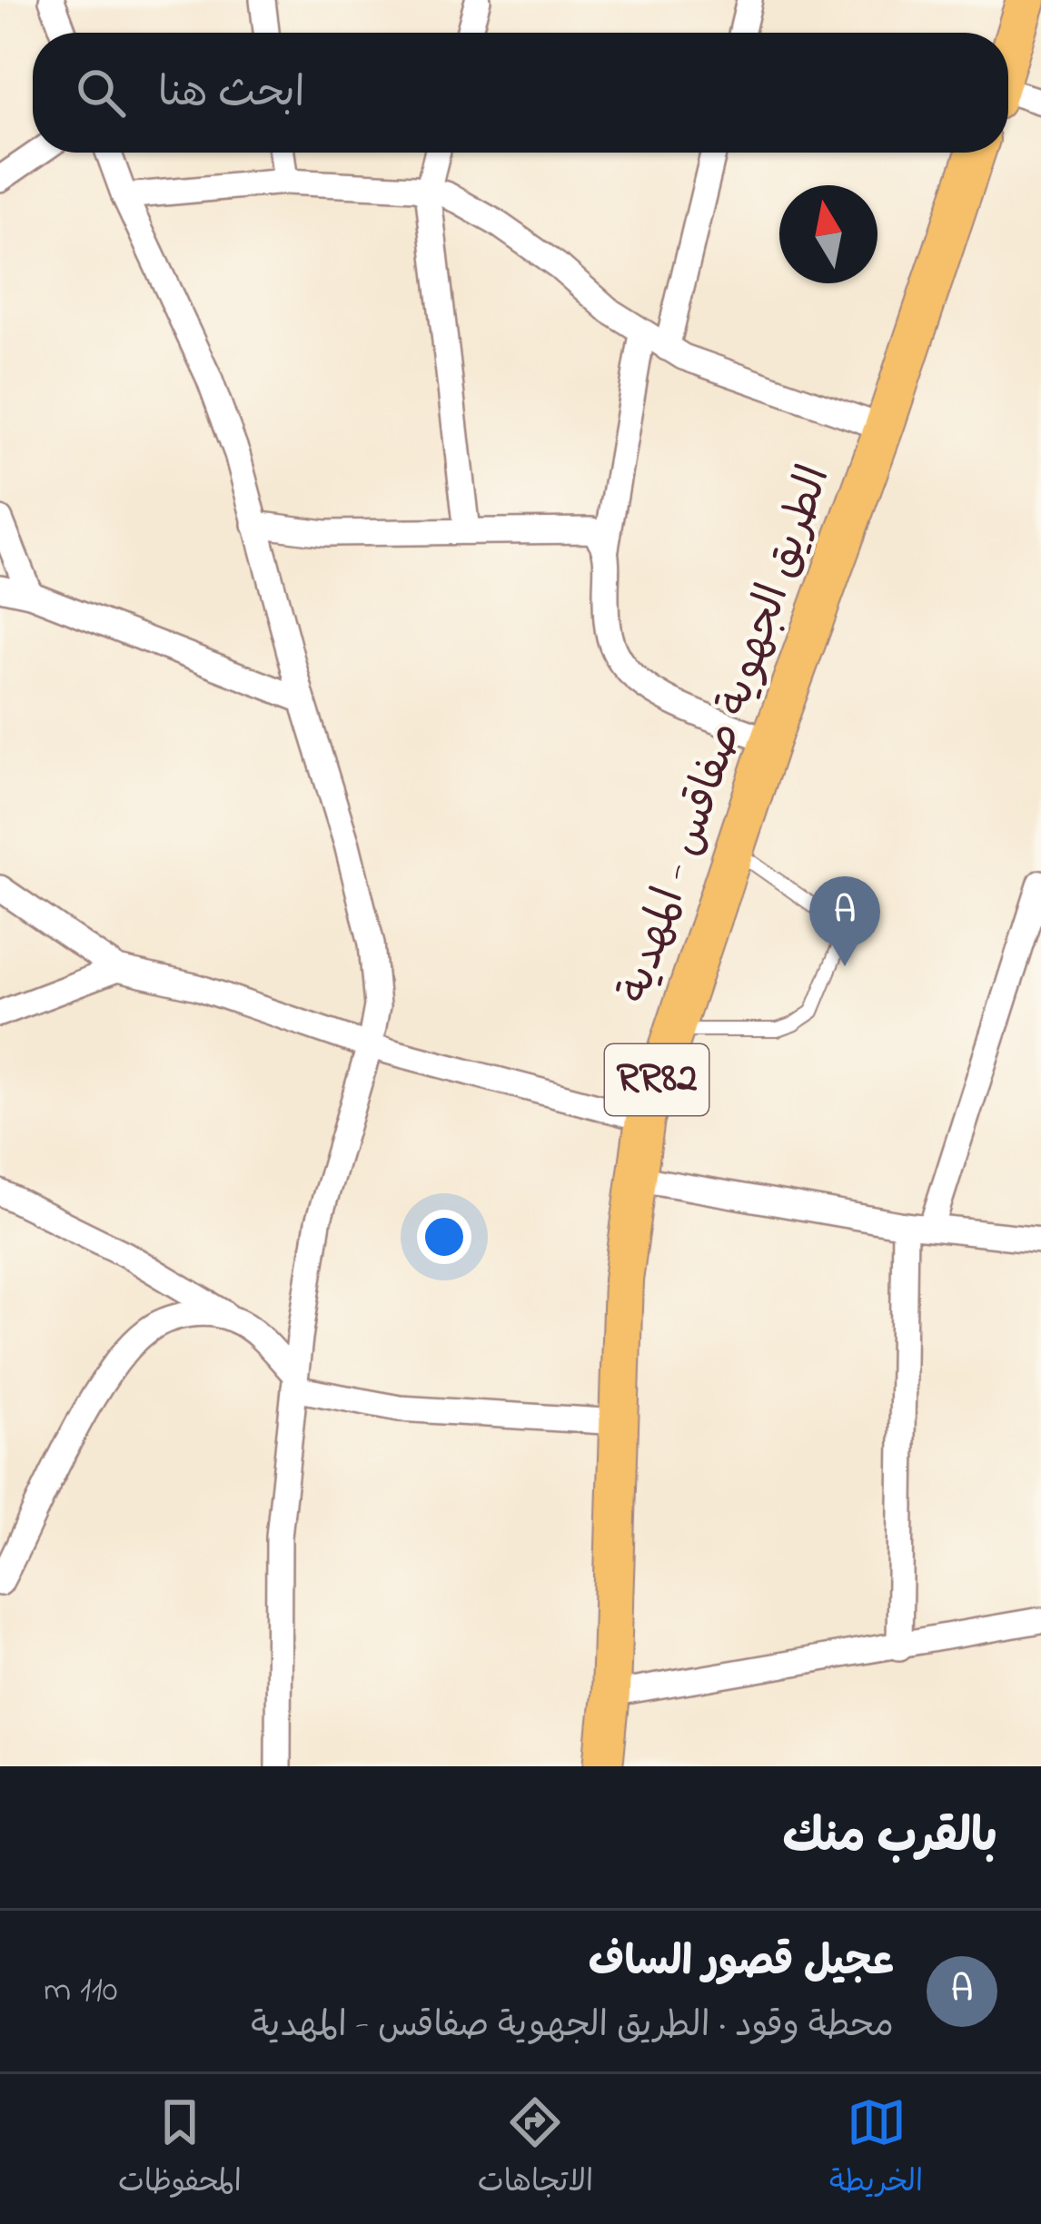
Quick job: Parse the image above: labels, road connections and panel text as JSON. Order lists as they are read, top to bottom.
{
  "streets": {
    "main road": ["الطريق الجهوية صفاقس - المهدية", "RR82"]
  },
  "north": "top",
  "page": {
    "search": "ابحث هنا",
    "pins": "A",
    "heading": "بالقرب منك",
    "list": [
      {
        "mark": "A",
        "name": "عجيل قصور الساف",
        "note": "محطة وقود · الطريق الجهوية صفاقس - المهدية",
        "value": "110 m"
      }
    ],
    "nav": ["الخريطة", "الاتجاهات", "المحفوظات"]
  }
}
